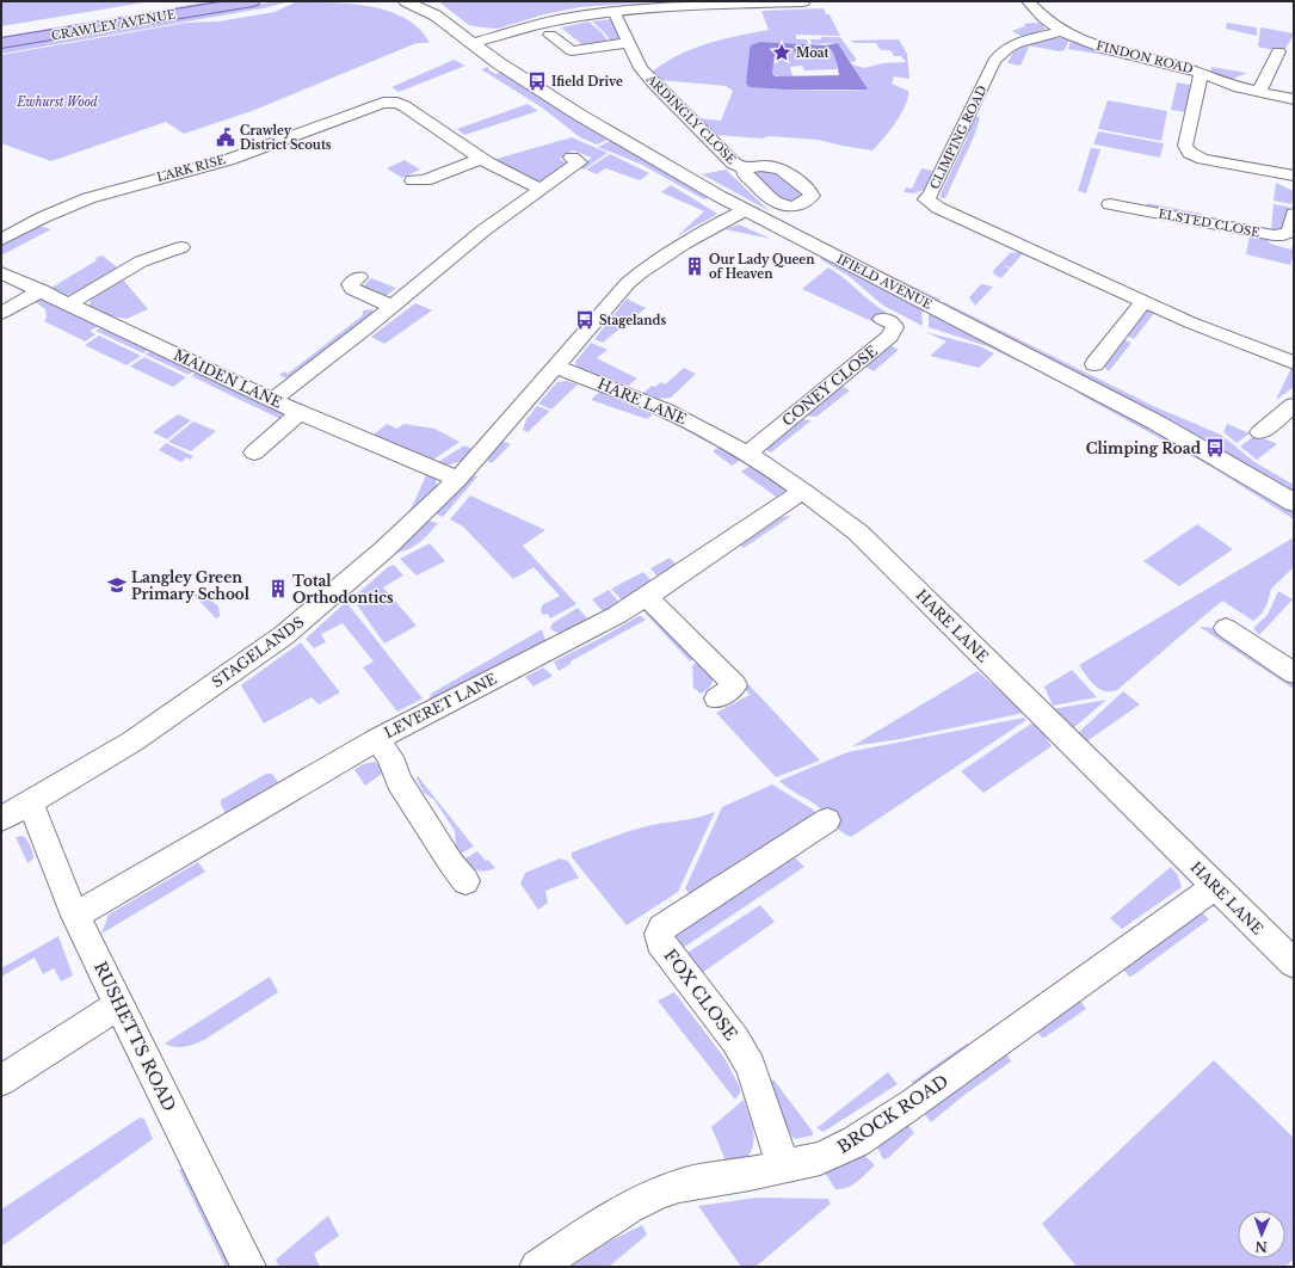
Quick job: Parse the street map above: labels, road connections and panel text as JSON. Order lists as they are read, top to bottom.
{
  "streets": {
    "main road": ["CRAWLEY AVENUE"],
    "street": [
      "FINDON ROAD",
      "ARDINGLY CLOSE",
      "CLIMPING ROAD",
      "LARK RISE",
      "ELSTED CLOSE",
      "IFIELD AVENUE",
      "MAIDEN LANE",
      "CONEY CLOSE",
      "HARE LANE",
      "STAGELANDS",
      "LEVERET LANE",
      "FOX CLOSE",
      "RUSHETTS ROAD",
      "BROCK ROAD"
    ]
  },
  "crossings": [
    ["FINDON ROAD", "CLIMPING ROAD"],
    ["IFIELD AVENUE", "STAGELANDS"],
    ["MAIDEN LANE", "STAGELANDS"],
    ["CONEY CLOSE", "HARE LANE"],
    ["HARE LANE", "STAGELANDS"],
    ["HARE LANE", "LEVERET LANE"],
    ["HARE LANE", "BROCK ROAD"],
    ["STAGELANDS", "RUSHETTS ROAD"],
    ["LEVERET LANE", "RUSHETTS ROAD"],
    ["FOX CLOSE", "BROCK ROAD"]
  ],
  "parks": ["Ewhurst Wood"],
  "places": {
    "place": ["Moat"],
    "bus stop": ["Ifield Drive", "Stagelands", "Climping Road"],
    "public building": ["Crawley District Scouts"],
    "building": ["Our Lady Queen of Heaven", "Total Orthodontics"],
    "school or university": ["Langley Green Primary School"]
  },
  "north": "bottom"
}
